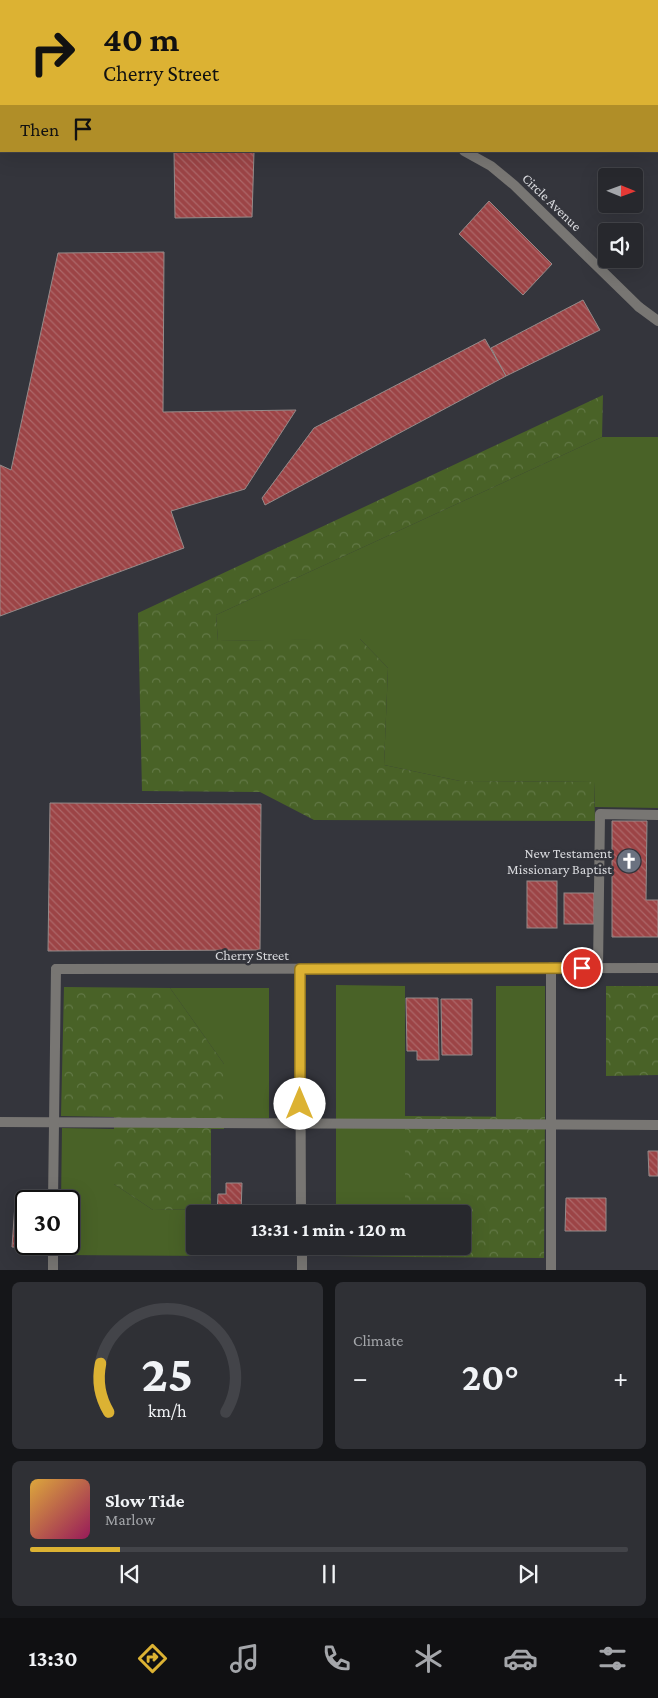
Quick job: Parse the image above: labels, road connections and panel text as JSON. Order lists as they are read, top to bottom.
{
  "streets": {
    "street": ["Circle Avenue", "Cherry Street"]
  },
  "places": {
    "church": ["New Testament Missionary Baptist"]
  },
  "north": "right",
  "page": {
    "turn": ["40 m", "Cherry Street"],
    "then": "Then",
    "limit": "30",
    "trip": "13:31 · 1 min · 120 m",
    "tile": "Climate",
    "heat": ["−", "20°", "+"],
    "song": ["Slow Tide", "Marlow"],
    "tabs": "13:30",
    "gauge": ["25", "km/h"]
  }
}
